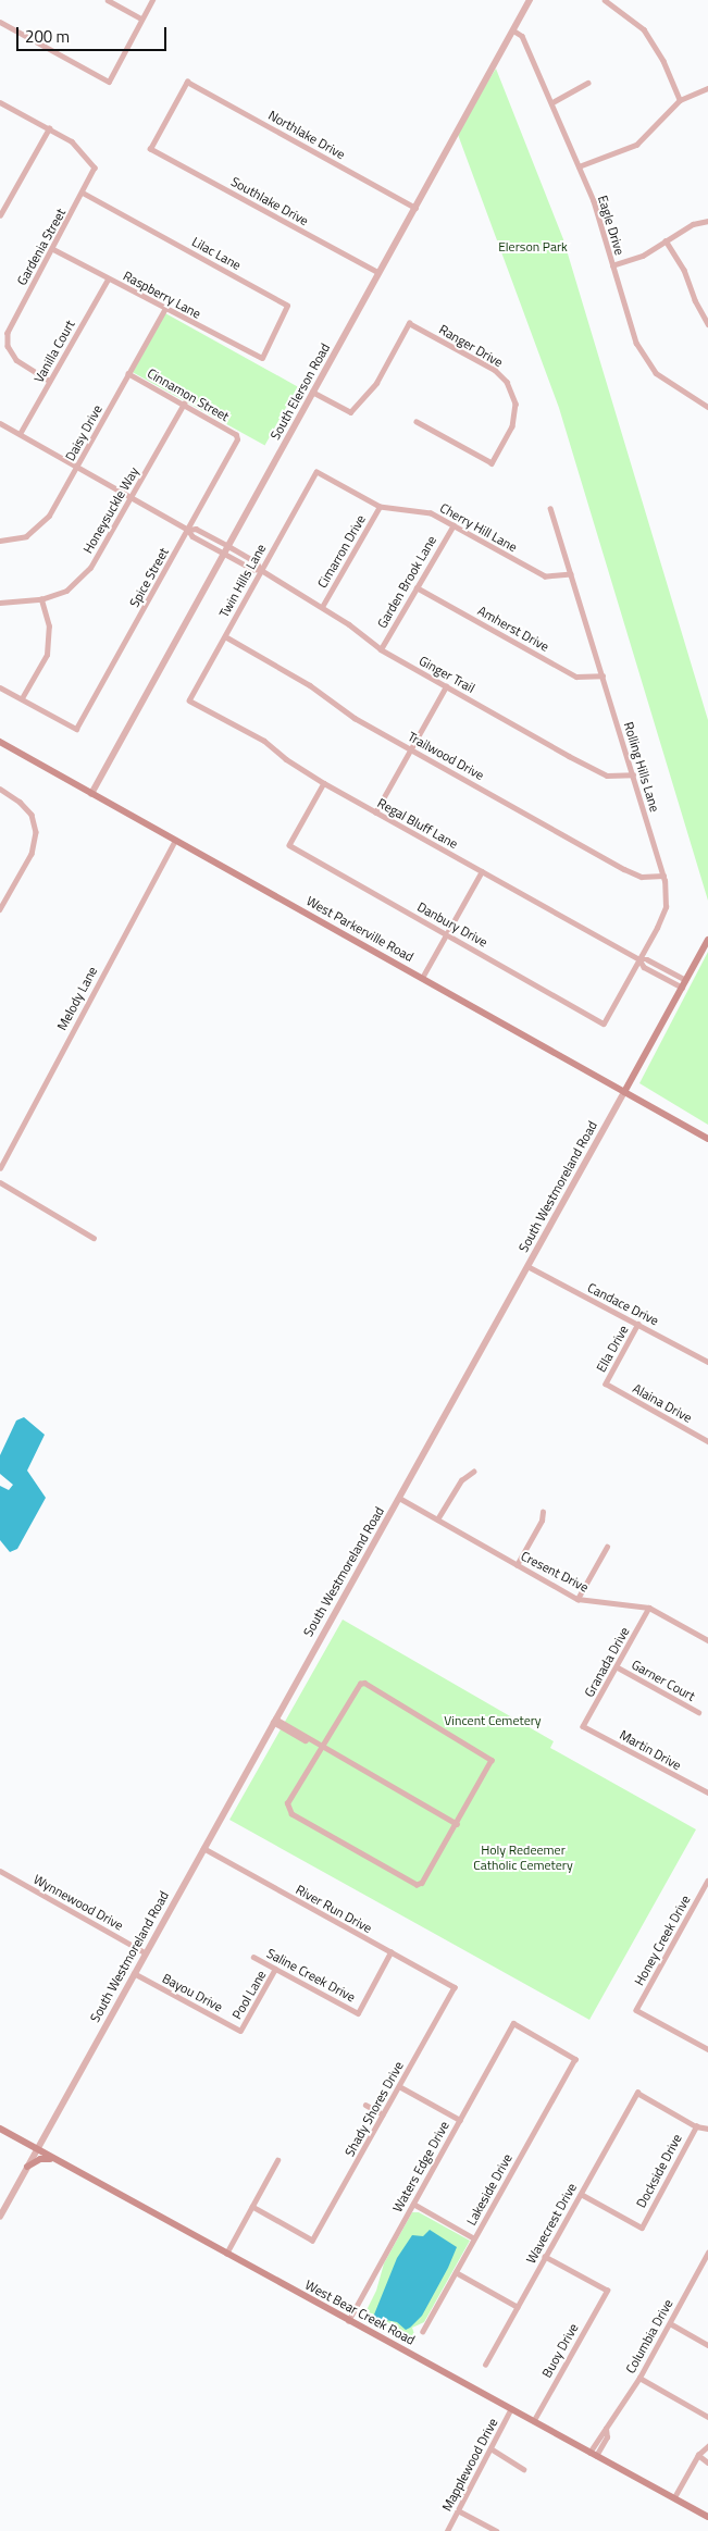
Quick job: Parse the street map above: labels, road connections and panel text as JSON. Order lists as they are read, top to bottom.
{
  "streets": {
    "main road": ["West Parkerville Road", "South Westmoreland Road", "West Bear Creek Road"],
    "street": [
      "Northlake Drive",
      "Southlake Drive",
      "Eagle Drive",
      "Gardenia Street",
      "Lilac Lane",
      "Raspberry Lane",
      "Ranger Drive",
      "Vanilla Court",
      "South Elerson Road",
      "Cinnamon Street",
      "Daisy Drive",
      "Honeysuckle Way",
      "Cherry Hill Lane",
      "Cimarron Drive",
      "Spice Street",
      "Twin Hills Lane",
      "Garden Brook Lane",
      "Amherst Drive",
      "Ginger Trail",
      "Trailwood Drive",
      "Rolling Hills Lane",
      "Regal Bluff Lane",
      "Danbury Drive",
      "Melody Lane",
      "Candace Drive",
      "Ella Drive",
      "Alaina Drive",
      "Cresent Drive",
      "Granada Drive",
      "Garner Court",
      "Martin Drive",
      "Wynnewood Drive",
      "River Run Drive",
      "Honey Creek Drive",
      "Saline Creek Drive",
      "Bayou Drive",
      "Pool Lane",
      "Shady Shores Drive",
      "Waters Edge Drive",
      "Dockside Drive",
      "Lakeside Drive",
      "Wavecrest Drive",
      "Columbia Drive",
      "Buoy Drive",
      "Mapplewood Drive"
    ]
  },
  "crossings": [
    ["Northlake Drive", "Southlake Drive"],
    ["Northlake Drive", "South Elerson Road"],
    ["Southlake Drive", "South Elerson Road"],
    ["Eagle Drive", "South Elerson Road"],
    ["Gardenia Street", "Lilac Lane"],
    ["Gardenia Street", "Raspberry Lane"],
    ["Gardenia Street", "Vanilla Court"],
    ["Lilac Lane", "Raspberry Lane"],
    ["Raspberry Lane", "Vanilla Court"],
    ["Raspberry Lane", "Daisy Drive"],
    ["Ranger Drive", "South Elerson Road"],
    ["Vanilla Court", "Ginger Trail"],
    ["South Elerson Road", "Ginger Trail"],
    ["South Elerson Road", "West Parkerville Road"],
    ["Cinnamon Street", "Daisy Drive"],
    ["Cinnamon Street", "Honeysuckle Way"],
    ["Cinnamon Street", "Spice Street"],
    ["Daisy Drive", "Ginger Trail"],
    ["Honeysuckle Way", "Ginger Trail"],
    ["Cherry Hill Lane", "Cimarron Drive"],
    ["Cherry Hill Lane", "Twin Hills Lane"],
    ["Cherry Hill Lane", "Garden Brook Lane"],
    ["Cherry Hill Lane", "Rolling Hills Lane"],
    ["Cimarron Drive", "Ginger Trail"],
    ["Spice Street", "Ginger Trail"],
    ["Twin Hills Lane", "Ginger Trail"],
    ["Twin Hills Lane", "Trailwood Drive"],
    ["Twin Hills Lane", "Regal Bluff Lane"],
    ["Garden Brook Lane", "Amherst Drive"],
    ["Garden Brook Lane", "Ginger Trail"],
    ["Amherst Drive", "Rolling Hills Lane"],
    ["Ginger Trail", "Rolling Hills Lane"],
    ["Trailwood Drive", "Rolling Hills Lane"],
    ["Rolling Hills Lane", "Regal Bluff Lane"],
    ["Rolling Hills Lane", "Danbury Drive"],
    ["Regal Bluff Lane", "Danbury Drive"],
    ["Regal Bluff Lane", "South Westmoreland Road"],
    ["West Parkerville Road", "Melody Lane"],
    ["West Parkerville Road", "South Westmoreland Road"],
    ["South Westmoreland Road", "Candace Drive"],
    ["South Westmoreland Road", "Cresent Drive"],
    ["South Westmoreland Road", "Wynnewood Drive"],
    ["South Westmoreland Road", "River Run Drive"],
    ["South Westmoreland Road", "Bayou Drive"],
    ["South Westmoreland Road", "West Bear Creek Road"],
    ["Candace Drive", "Ella Drive"],
    ["Ella Drive", "Alaina Drive"],
    ["Cresent Drive", "Granada Drive"],
    ["Granada Drive", "Garner Court"],
    ["Granada Drive", "Martin Drive"],
    ["River Run Drive", "Saline Creek Drive"],
    ["River Run Drive", "Shady Shores Drive"],
    ["Saline Creek Drive", "Pool Lane"],
    ["Bayou Drive", "Pool Lane"],
    ["Waters Edge Drive", "Lakeside Drive"],
    ["Waters Edge Drive", "West Bear Creek Road"],
    ["Dockside Drive", "Wavecrest Drive"],
    ["Wavecrest Drive", "Buoy Drive"],
    ["West Bear Creek Road", "Columbia Drive"],
    ["West Bear Creek Road", "Buoy Drive"],
    ["West Bear Creek Road", "Mapplewood Drive"]
  ],
  "parks": ["Elerson Park", "Vincent Cemetery", "Holy Redeemer Catholic Cemetery"],
  "scale_bar": "200 m"
}
